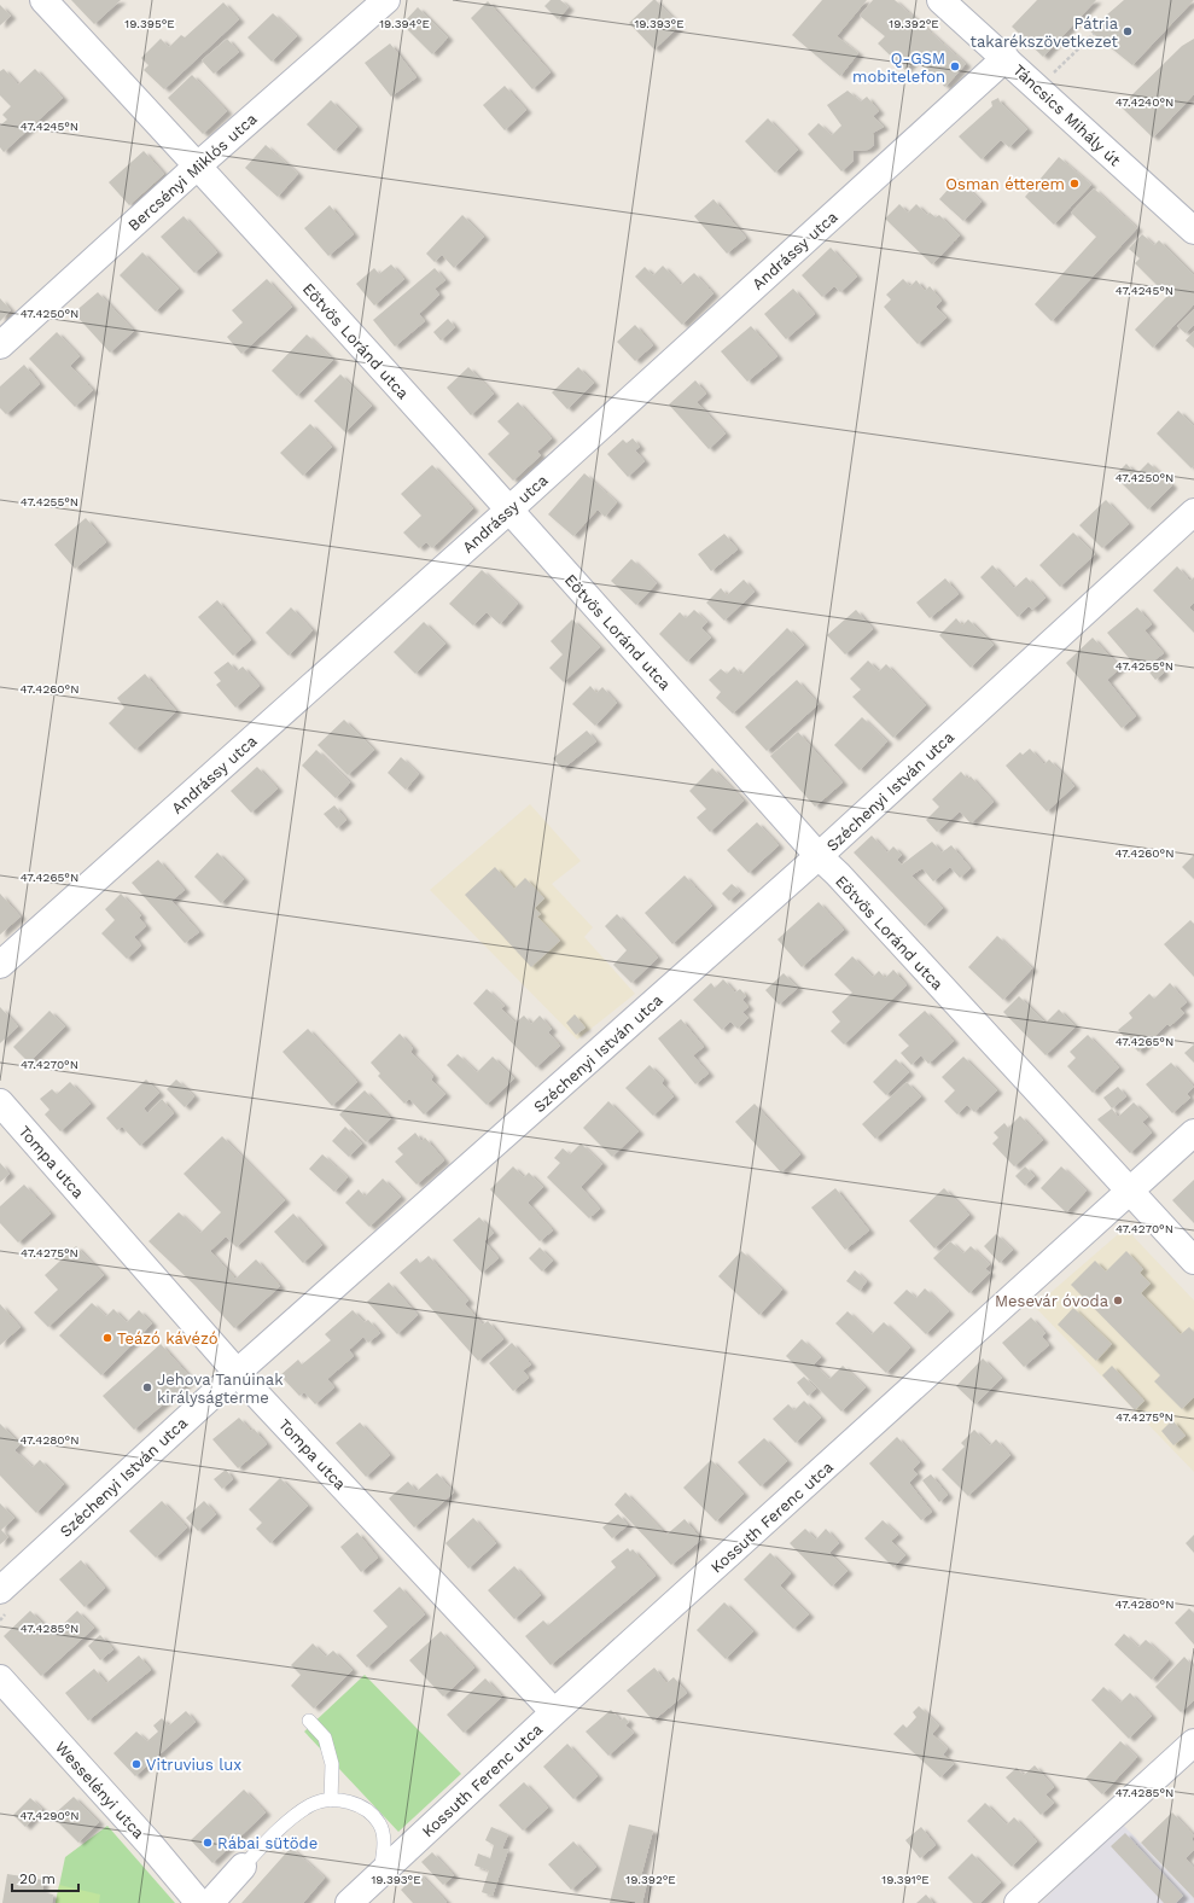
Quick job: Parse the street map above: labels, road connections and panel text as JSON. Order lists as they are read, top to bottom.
{
  "streets": {
    "street": [
      "Táncsics Mihály út",
      "Bercsényi Miklós utca",
      "Andrássy utca",
      "Eötvös Loránd utca",
      "Széchenyi István utca",
      "Tompa utca",
      "Kossuth Ferenc utca",
      "Wesselényi utca"
    ]
  },
  "crossings": [
    ["Táncsics Mihály út", "Andrássy utca"],
    ["Bercsényi Miklós utca", "Eötvös Loránd utca"],
    ["Andrássy utca", "Eötvös Loránd utca"],
    ["Eötvös Loránd utca", "Széchenyi István utca"],
    ["Eötvös Loránd utca", "Kossuth Ferenc utca"],
    ["Széchenyi István utca", "Tompa utca"],
    ["Tompa utca", "Kossuth Ferenc utca"]
  ],
  "places": [
    "Pátria takarékszövetkezet",
    "Q-GSM mobitelefon",
    "Osman étterem",
    "Mesevár óvoda",
    "Teázó kávézó",
    "Jehova Tanúinak királyságterme",
    "Vitruvius lux",
    "Rábai sütöde"
  ],
  "scale_bar": "20 m",
  "coordinates": [
    "19.395°E",
    "19.394°E",
    "19.393°E",
    "19.392°E",
    "47.4240°N",
    "47.4245°N",
    "47.4250°N",
    "47.4255°N",
    "47.4260°N",
    "47.4265°N",
    "47.4270°N",
    "47.4275°N",
    "47.4280°N",
    "47.4285°N",
    "47.4290°N",
    "19.391°E"
  ]
}
